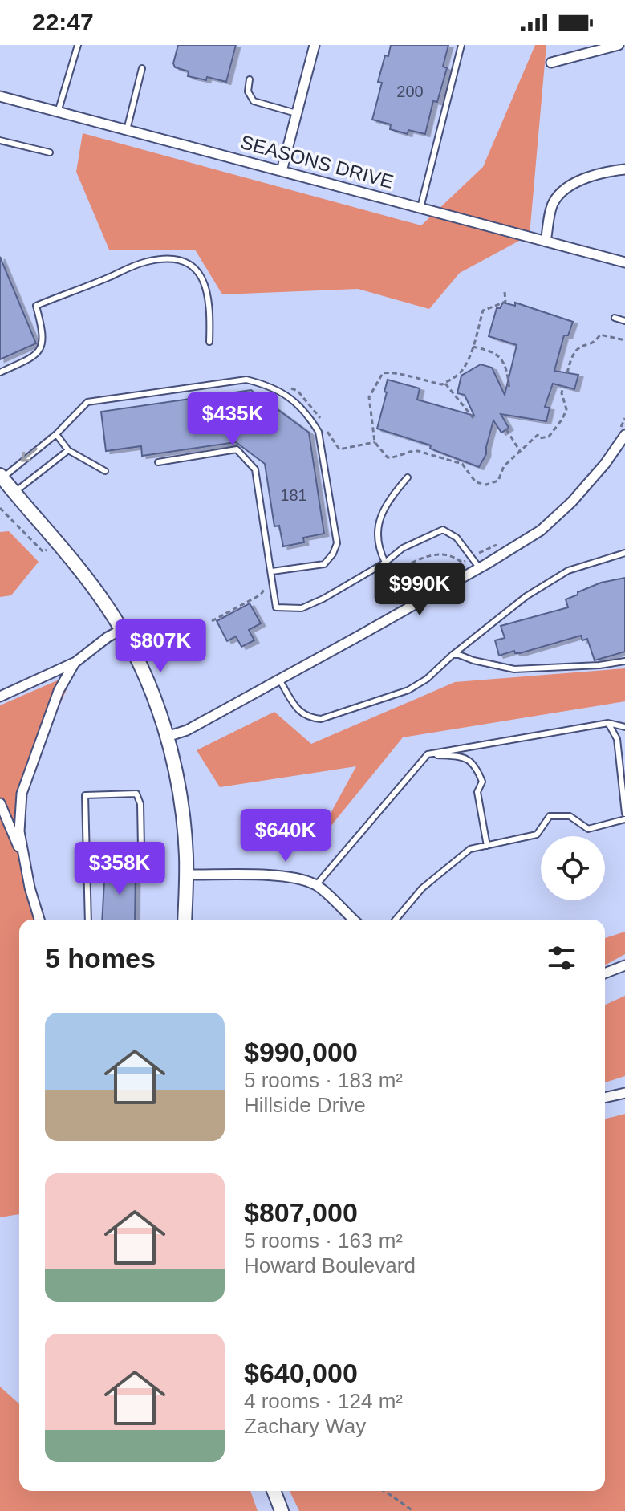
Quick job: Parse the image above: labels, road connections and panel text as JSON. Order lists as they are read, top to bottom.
{
  "streets": {
    "street": ["SEASONS DRIVE"]
  },
  "house_numbers": ["200", "181"],
  "page": {
    "status": "22:47",
    "price": [
      "$435K",
      "$990K",
      "$807K",
      "$640K",
      "$358K"
    ],
    "heading": "5 homes",
    "list": [
      {
        "name": "$990,000",
        "note": "5 rooms · 183 m² · Hillside Drive"
      },
      {
        "name": "$807,000",
        "note": "5 rooms · 163 m² · Howard Boulevard"
      },
      {
        "name": "$640,000",
        "note": "4 rooms · 124 m² · Zachary Way"
      }
    ]
  }
}
